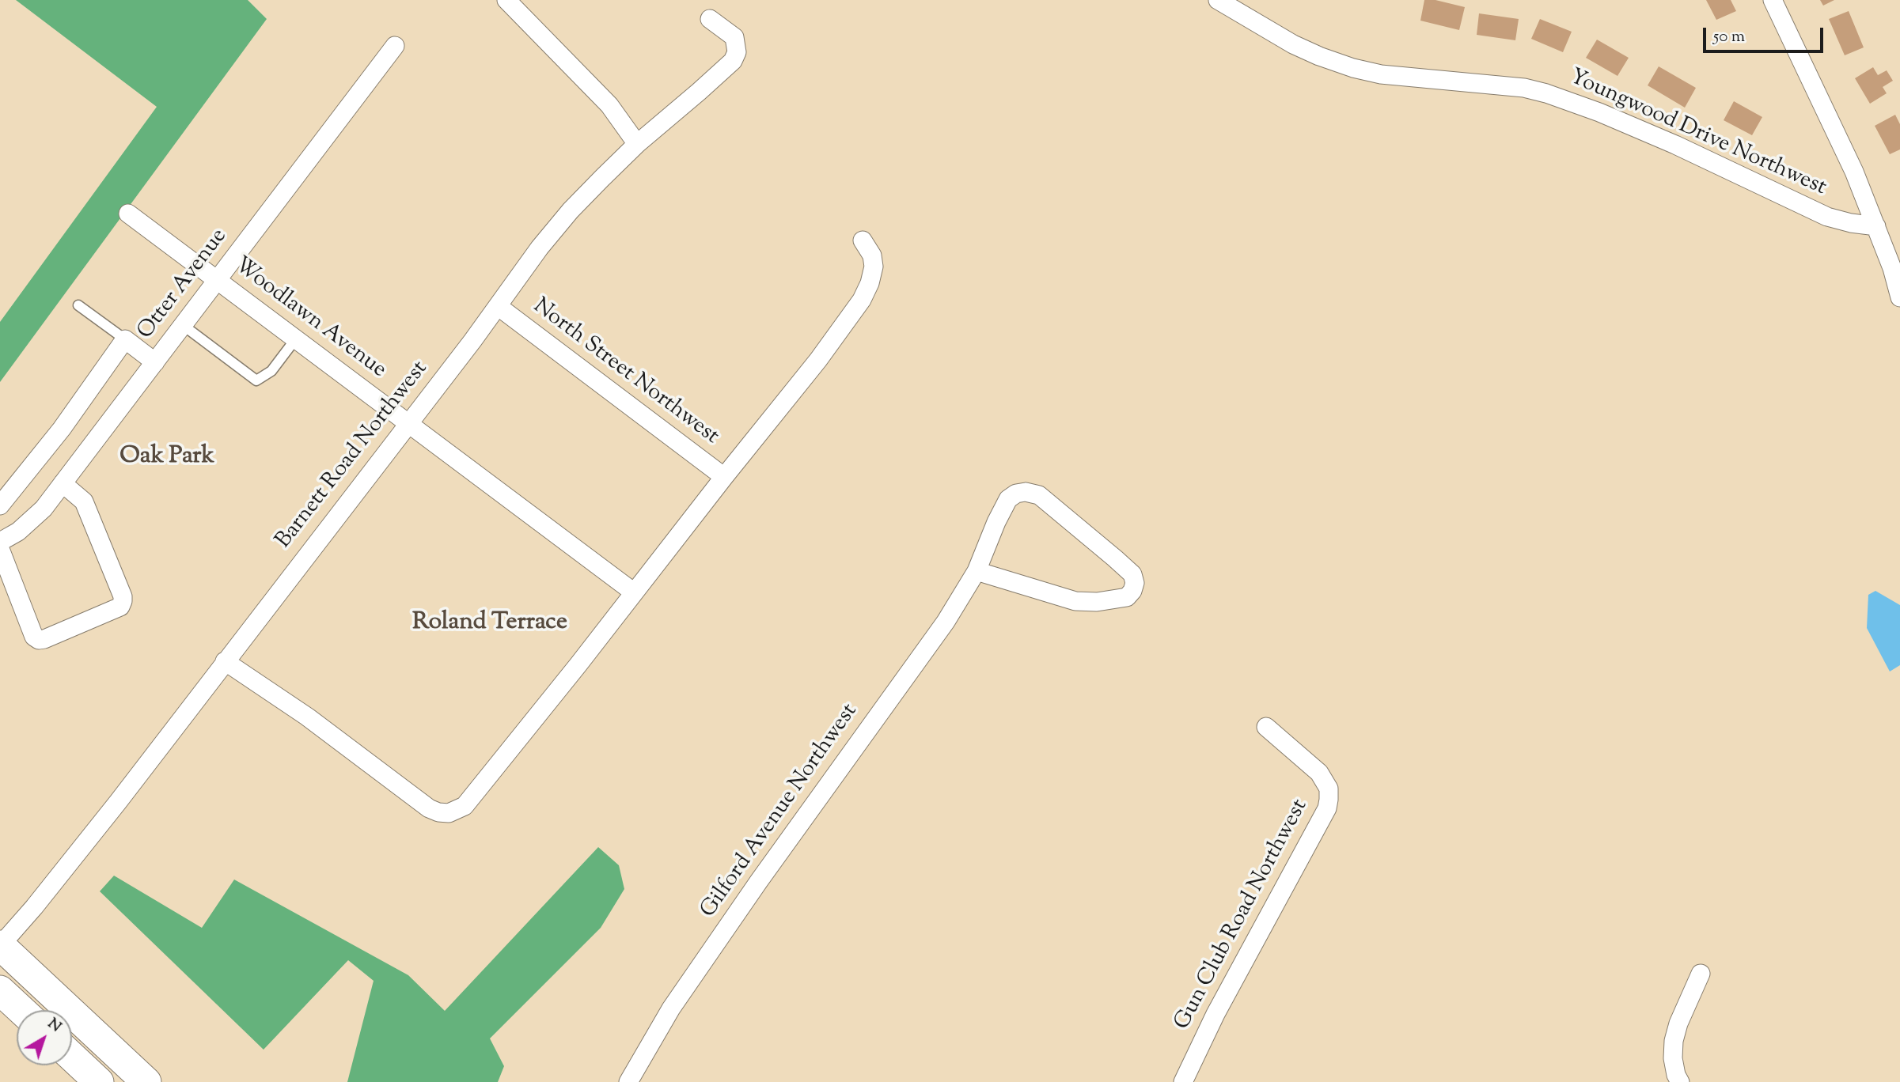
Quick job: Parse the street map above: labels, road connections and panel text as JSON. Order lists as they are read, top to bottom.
{
  "streets": {
    "street": [
      "Youngwood Drive Northwest",
      "Otter Avenue",
      "Woodlawn Avenue",
      "North Street Northwest",
      "Barnett Road Northwest",
      "Gilford Avenue Northwest",
      "Gun Club Road Northwest"
    ]
  },
  "crossings": [
    ["Otter Avenue", "Woodlawn Avenue"],
    ["Woodlawn Avenue", "Barnett Road Northwest"],
    ["North Street Northwest", "Barnett Road Northwest"]
  ],
  "districts": ["Oak Park", "Roland Terrace"],
  "scale_bar": "50 m",
  "north": "top right"
}
